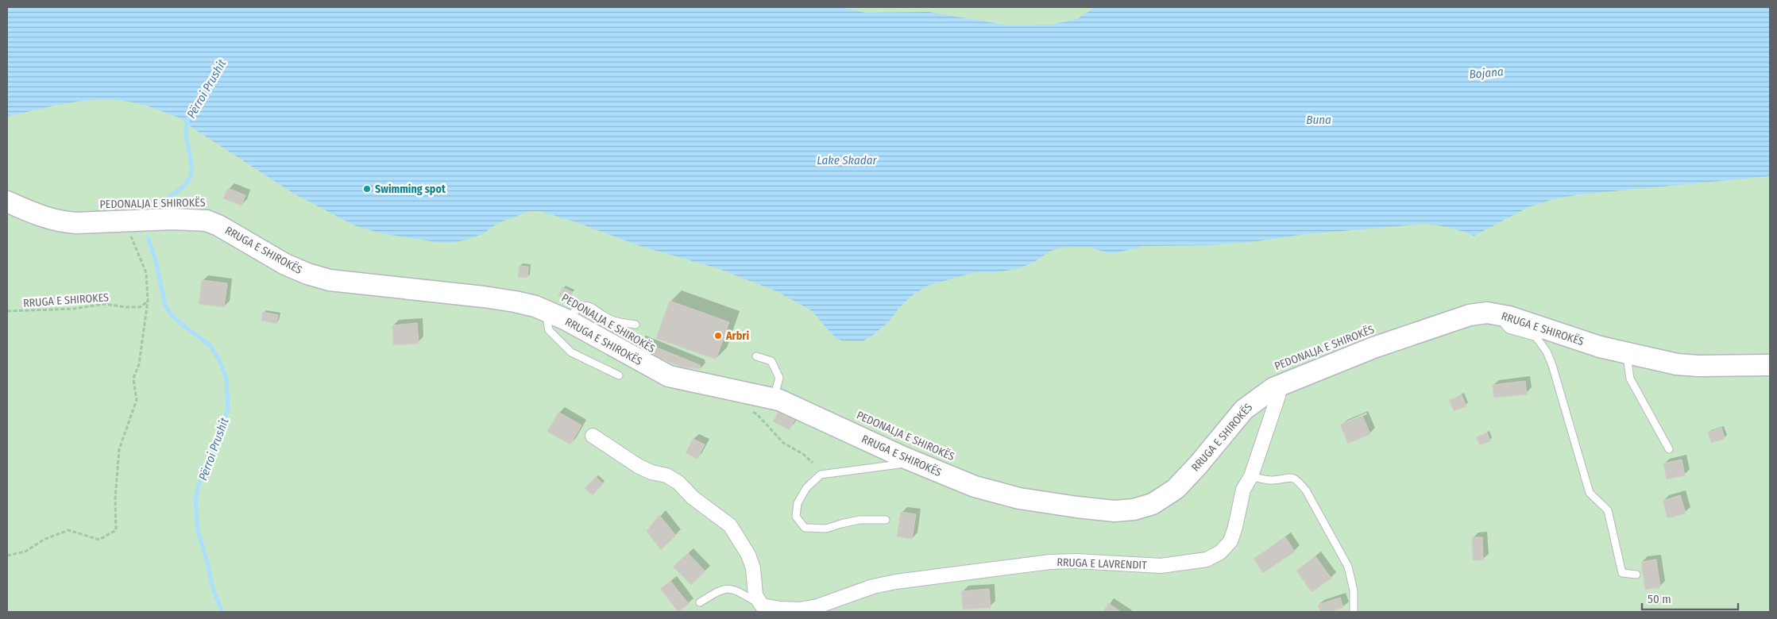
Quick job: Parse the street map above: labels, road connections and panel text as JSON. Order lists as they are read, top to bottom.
{
  "streets": {
    "main road": ["RRUGA E SHIROKËS"],
    "street": ["RRUGA E LAVRENDIT"],
    "path": ["RRUGA E SHIROKES"]
  },
  "crossings": [
    ["RRUGA E SHIROKËS", "RRUGA E LAVRENDIT"]
  ],
  "water": [
    "Bojana",
    "Përroi Prushit",
    "Buna",
    "Lake Skadar"
  ],
  "places": ["Swimming spot", "Arbri"],
  "scale_bar": "50 m"
}
